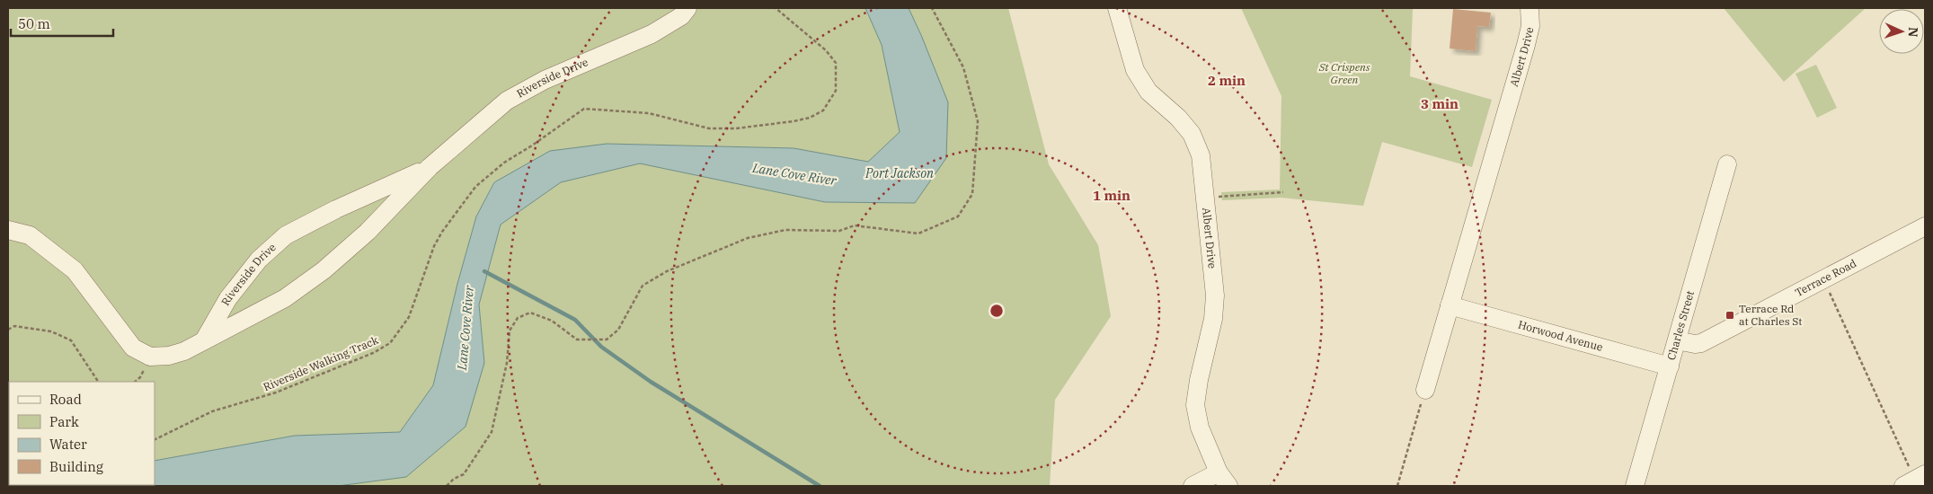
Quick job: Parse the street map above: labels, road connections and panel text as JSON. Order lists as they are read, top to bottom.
{
  "streets": {
    "street": [
      "Albert Drive",
      "Riverside Drive",
      "Terrace Road",
      "Charles Street",
      "Horwood Avenue"
    ],
    "path": ["Riverside Walking Track"]
  },
  "crossings": [
    ["Albert Drive", "Horwood Avenue"],
    ["Terrace Road", "Charles Street"],
    ["Charles Street", "Horwood Avenue"]
  ],
  "water": ["Port Jackson", "Lane Cove River"],
  "parks": ["St Crispens Green"],
  "places": {
    "transit": ["Terrace Rd at Charles St"]
  },
  "legend": [
    "Road",
    "Park",
    "Water",
    "Building"
  ],
  "scale_bar": "50 m",
  "north": "right",
  "rings": ["2 min", "3 min", "1 min"]
}
